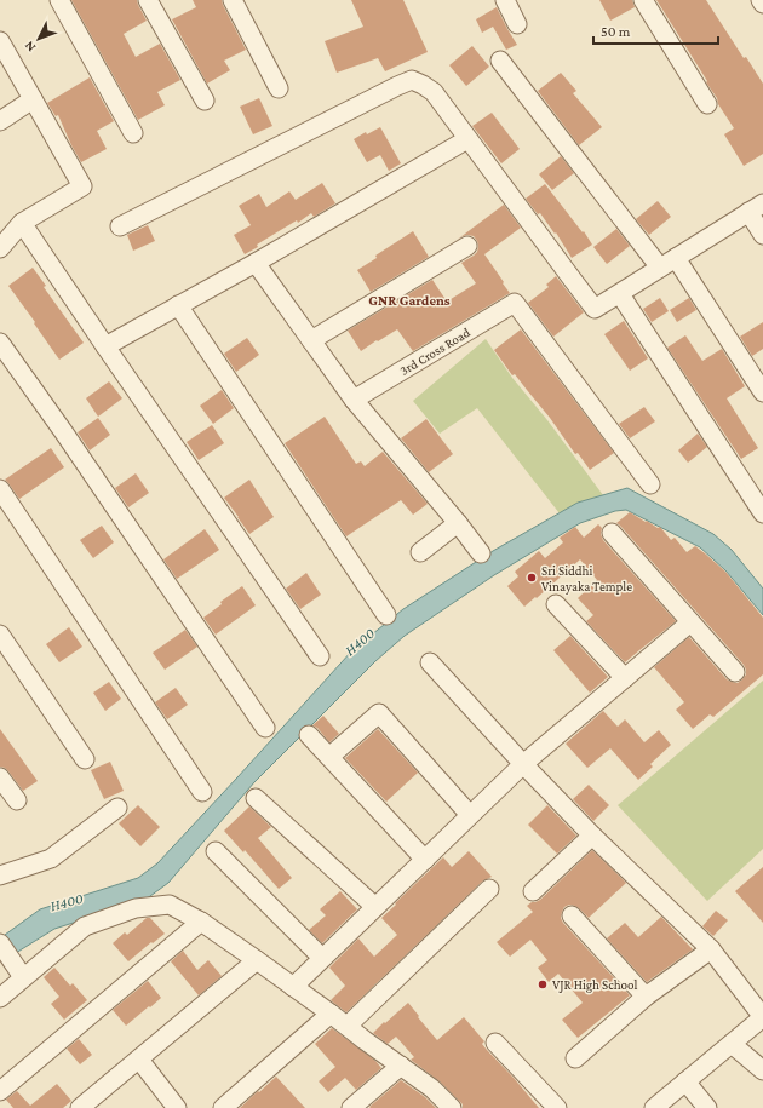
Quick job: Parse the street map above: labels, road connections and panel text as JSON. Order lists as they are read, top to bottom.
{
  "streets": {
    "street": ["3rd Cross Road"]
  },
  "districts": ["GNR Gardens"],
  "water": ["H400"],
  "places": ["Sri Siddhi Vinayaka Temple", "VJR High School"],
  "scale_bar": "50 m",
  "north": "bottom left"
}
